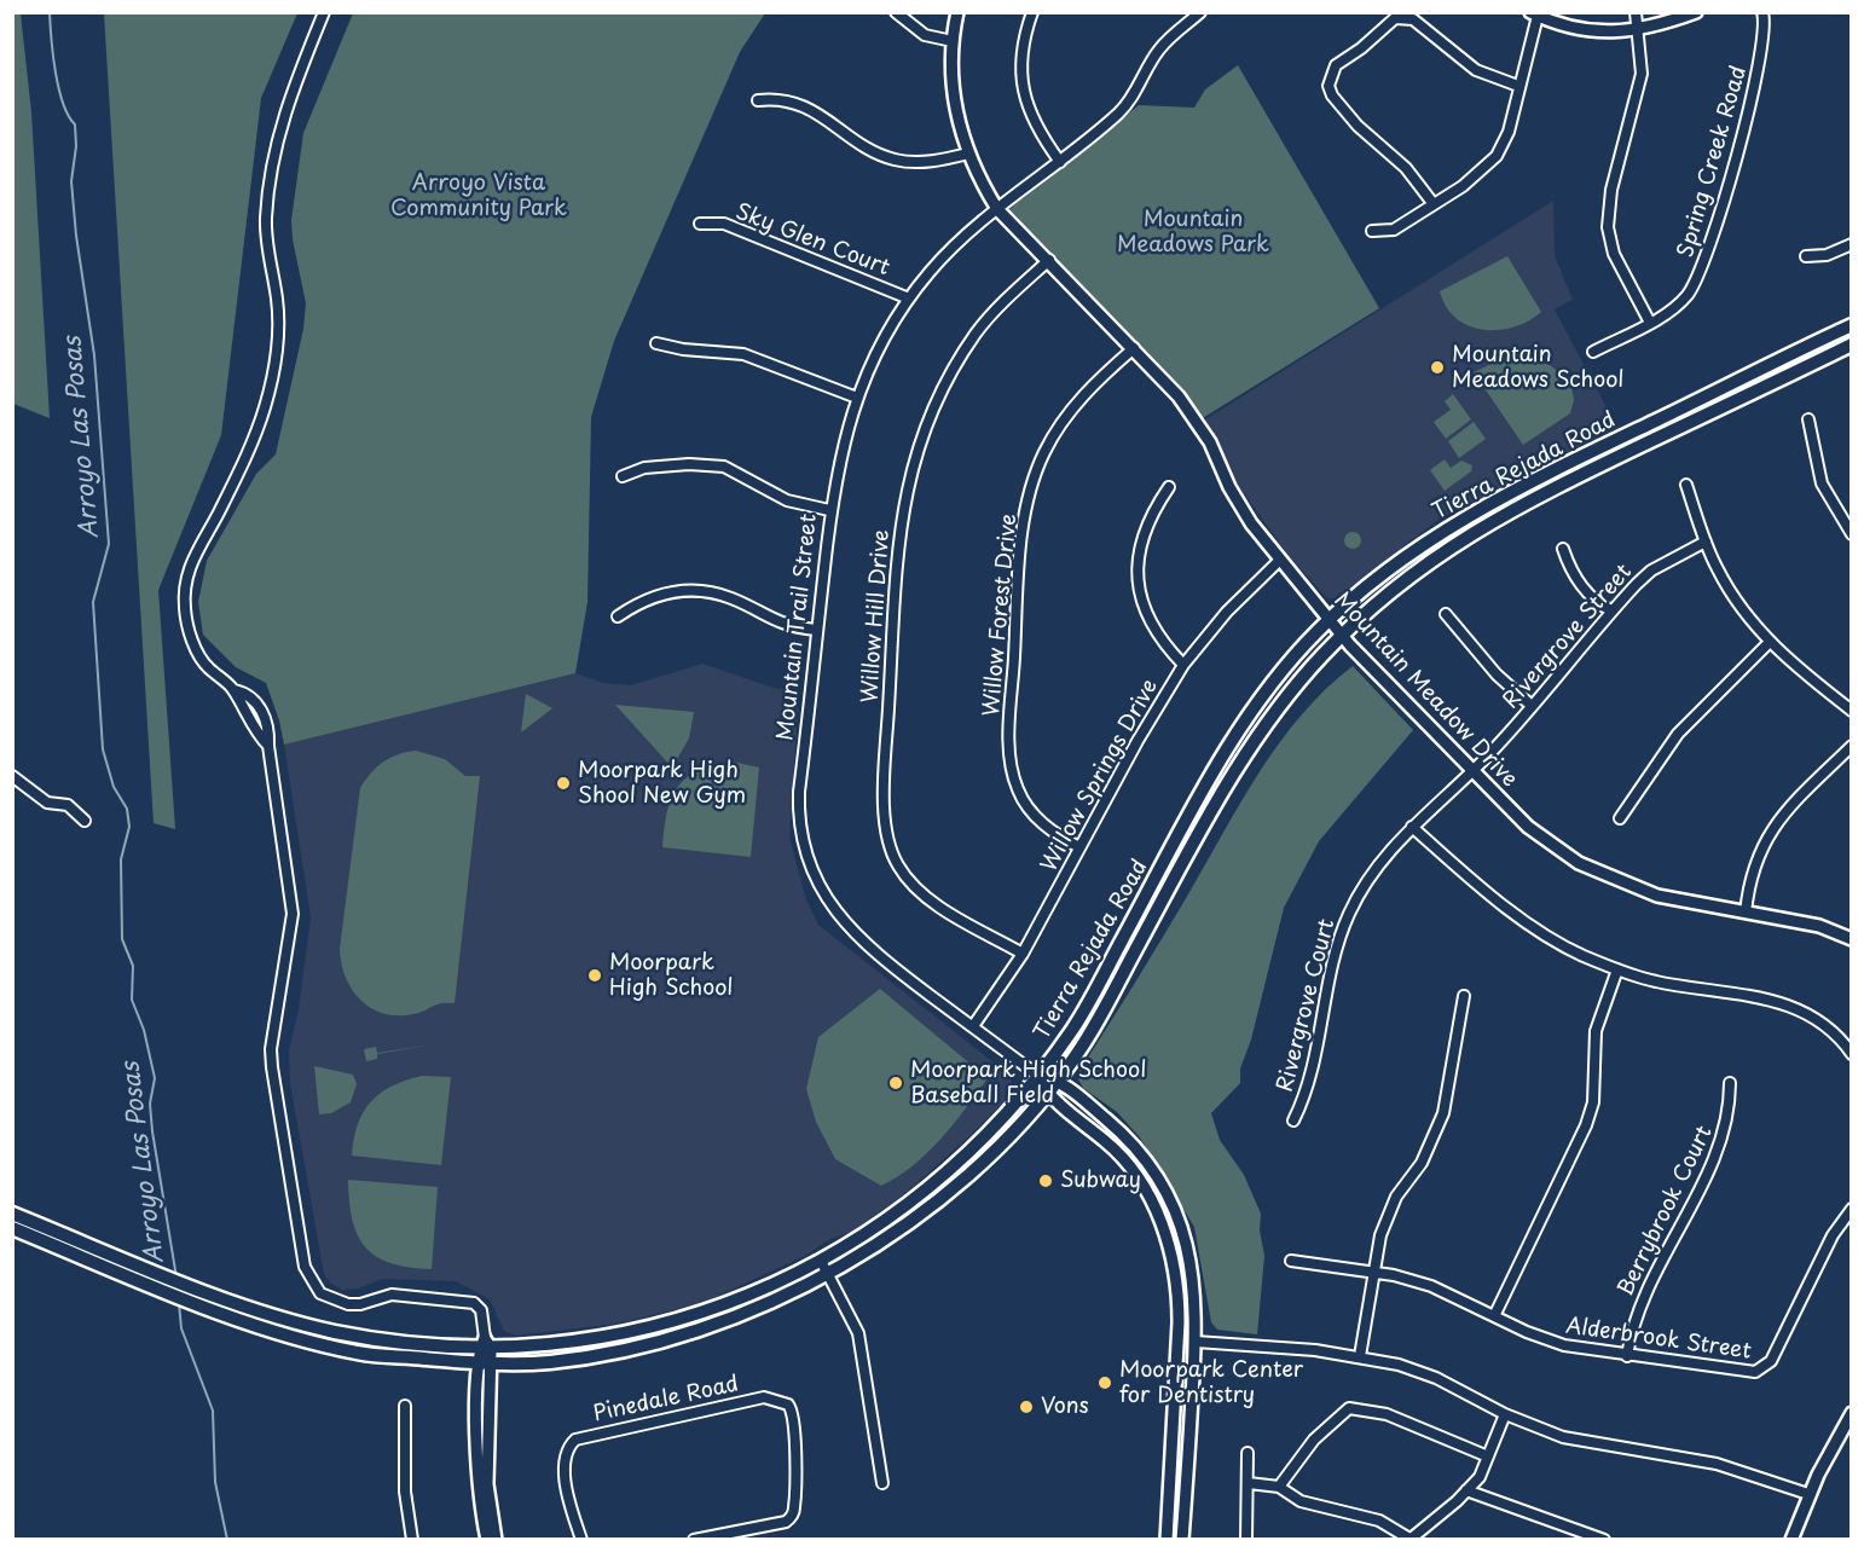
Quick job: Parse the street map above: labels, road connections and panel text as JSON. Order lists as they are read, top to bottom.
{
  "streets": {
    "main road": ["Tierra Rejada Road"],
    "street": [
      "Spring Creek Road",
      "Sky Glen Court",
      "Willow Forest Drive",
      "Willow Hill Drive",
      "Mountain Trail Street",
      "Rivergrove Street",
      "Mountain Meadow Drive",
      "Willow Springs Drive",
      "Rivergrove Court",
      "Berrybrook Court",
      "Alderbrook Street",
      "Pinedale Road"
    ]
  },
  "crossings": [
    ["Sky Glen Court", "Mountain Trail Street"],
    ["Tierra Rejada Road", "Mountain Trail Street"],
    ["Tierra Rejada Road", "Mountain Meadow Drive"],
    ["Willow Forest Drive", "Mountain Meadow Drive"],
    ["Willow Forest Drive", "Willow Springs Drive"],
    ["Willow Hill Drive", "Mountain Meadow Drive"],
    ["Willow Hill Drive", "Willow Springs Drive"],
    ["Mountain Trail Street", "Mountain Meadow Drive"],
    ["Mountain Trail Street", "Willow Springs Drive"],
    ["Rivergrove Street", "Mountain Meadow Drive"],
    ["Rivergrove Street", "Rivergrove Court"],
    ["Mountain Meadow Drive", "Willow Springs Drive"],
    ["Mountain Meadow Drive", "Rivergrove Court"],
    ["Berrybrook Court", "Alderbrook Street"]
  ],
  "water": ["Arroyo Las Posas"],
  "parks": ["Arroyo Vista Community Park", "Mountain Meadows Park"],
  "places": [
    "Mountain Meadows School",
    "Moorpark High Shool New Gym",
    "Moorpark High School",
    "Moorpark High School Baseball Field",
    "Subway",
    "Moorpark Center for Dentistry",
    "Vons"
  ]
}
